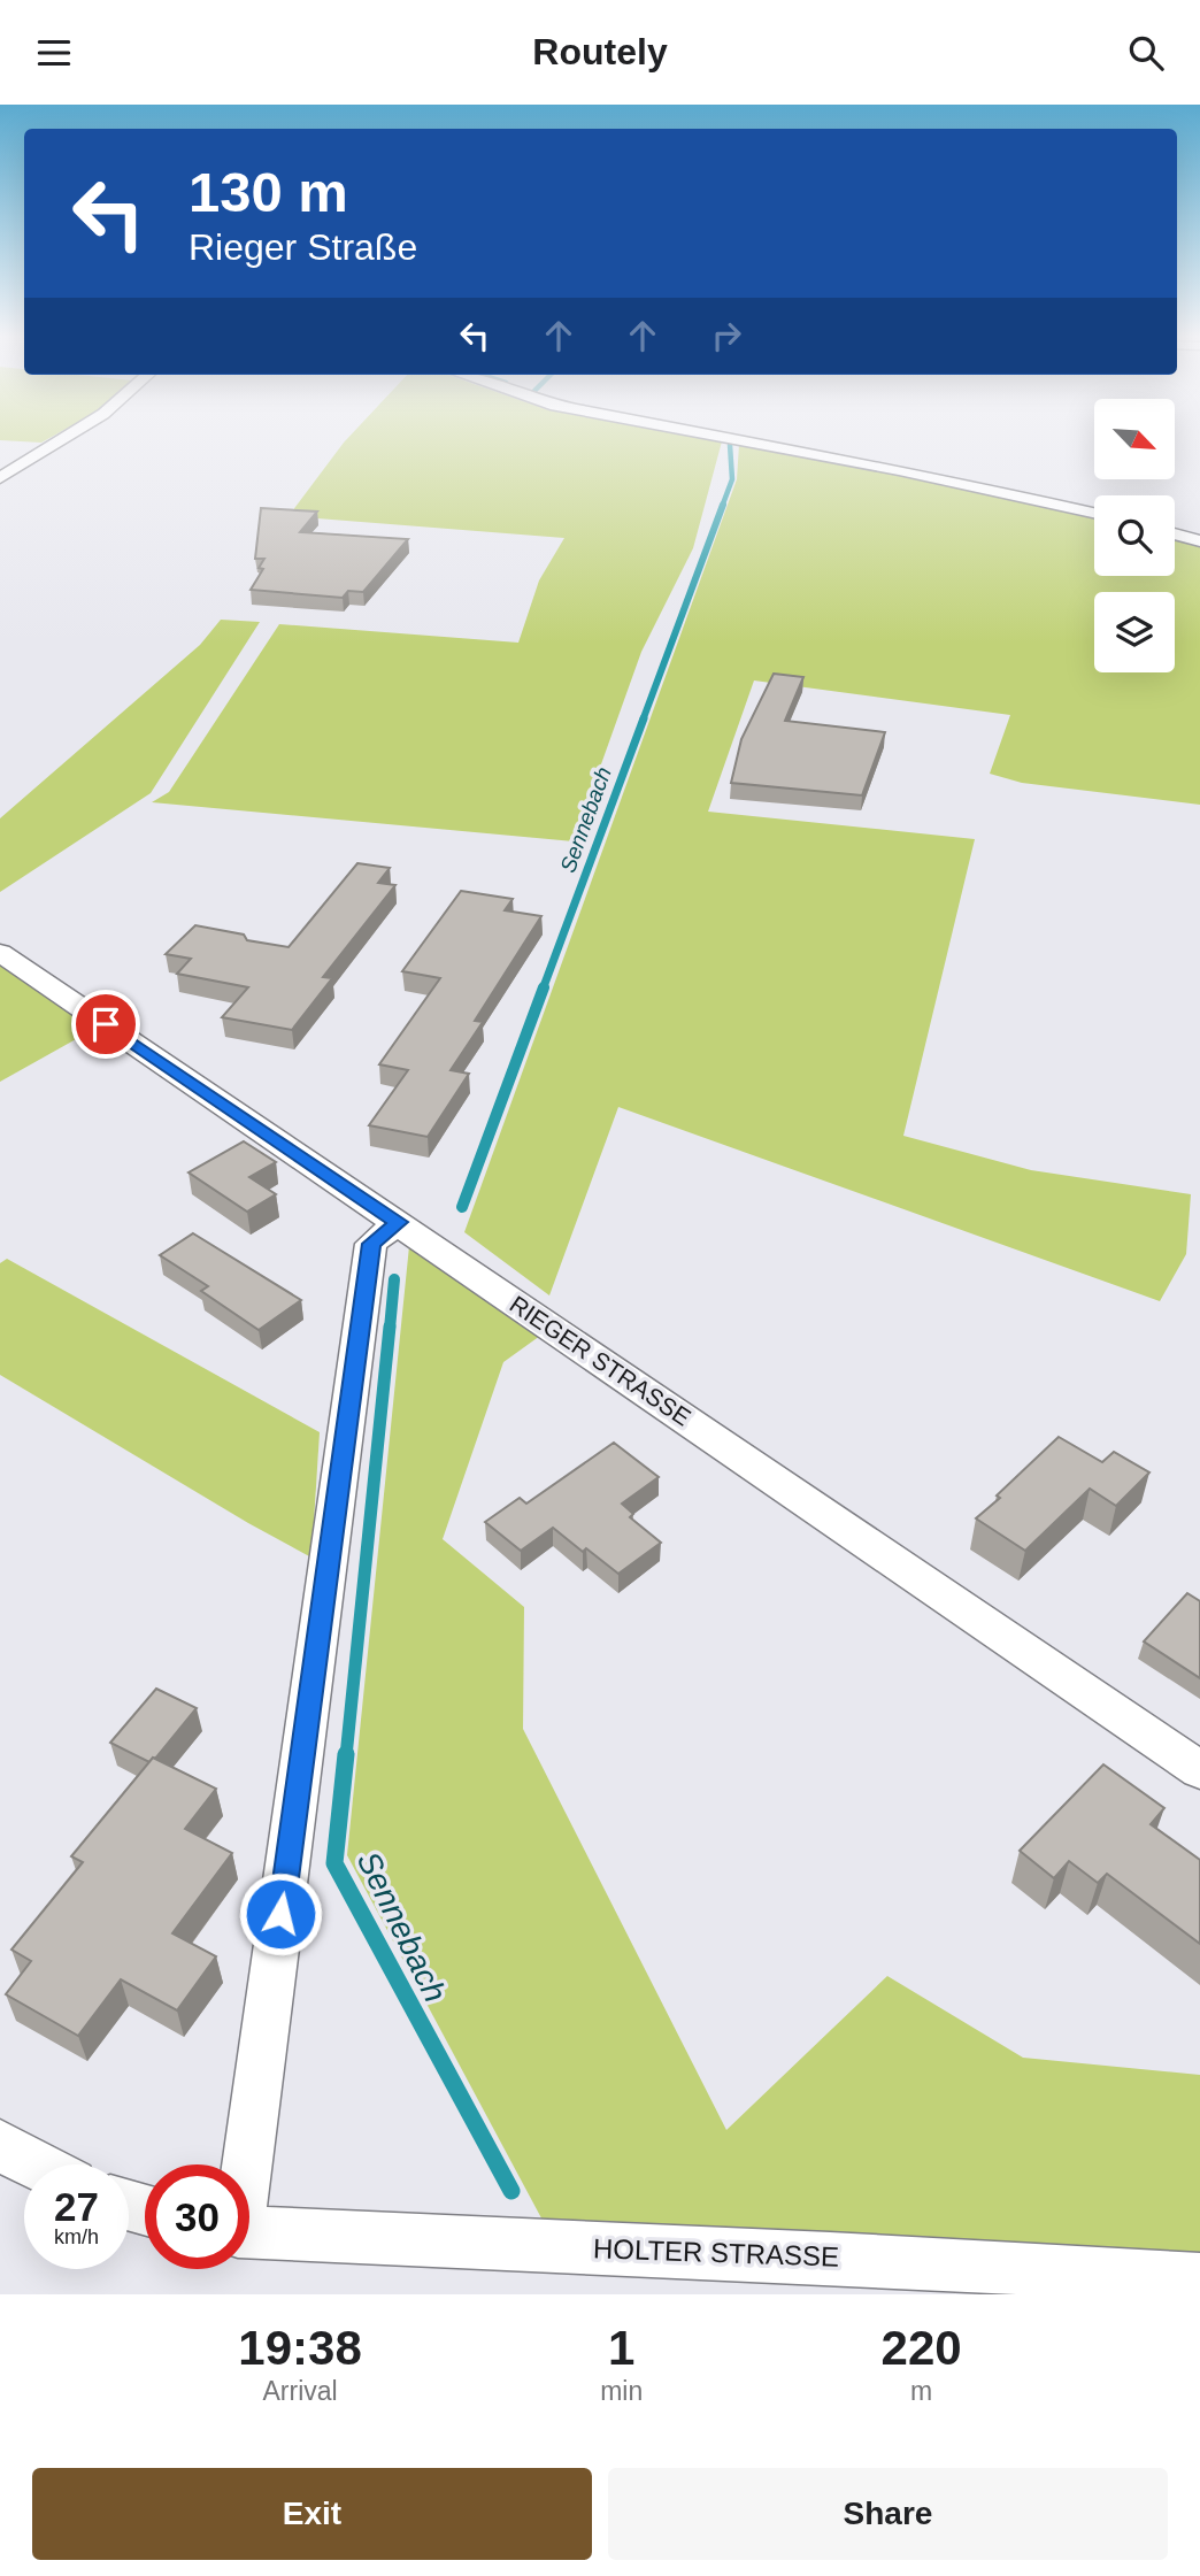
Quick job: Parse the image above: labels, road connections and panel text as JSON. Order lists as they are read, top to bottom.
{
  "streets": {
    "street": ["RIEGER STRASSE", "HOLTER STRASSE"]
  },
  "water": ["Sennebach"],
  "north": "bottom right",
  "page": {
    "header": "Routely",
    "turn": ["130 m", "Rieger Straße"],
    "speed": "27 km/h",
    "limit": "30",
    "eta": [
      "19:38",
      "Arrival",
      "1",
      "min",
      "220",
      "m"
    ],
    "buttons": ["Exit", "Share"]
  }
}
